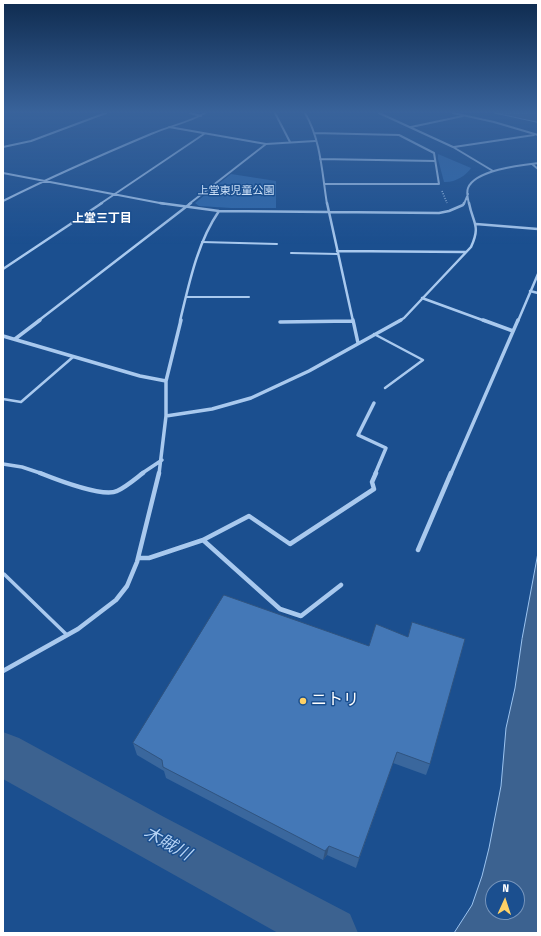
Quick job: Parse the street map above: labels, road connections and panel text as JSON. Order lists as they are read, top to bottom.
{
  "districts": ["上堂三丁目"],
  "water": ["木賊川"],
  "parks": ["上堂東児童公園"],
  "places": ["ニトリ"],
  "north": "top"
}
